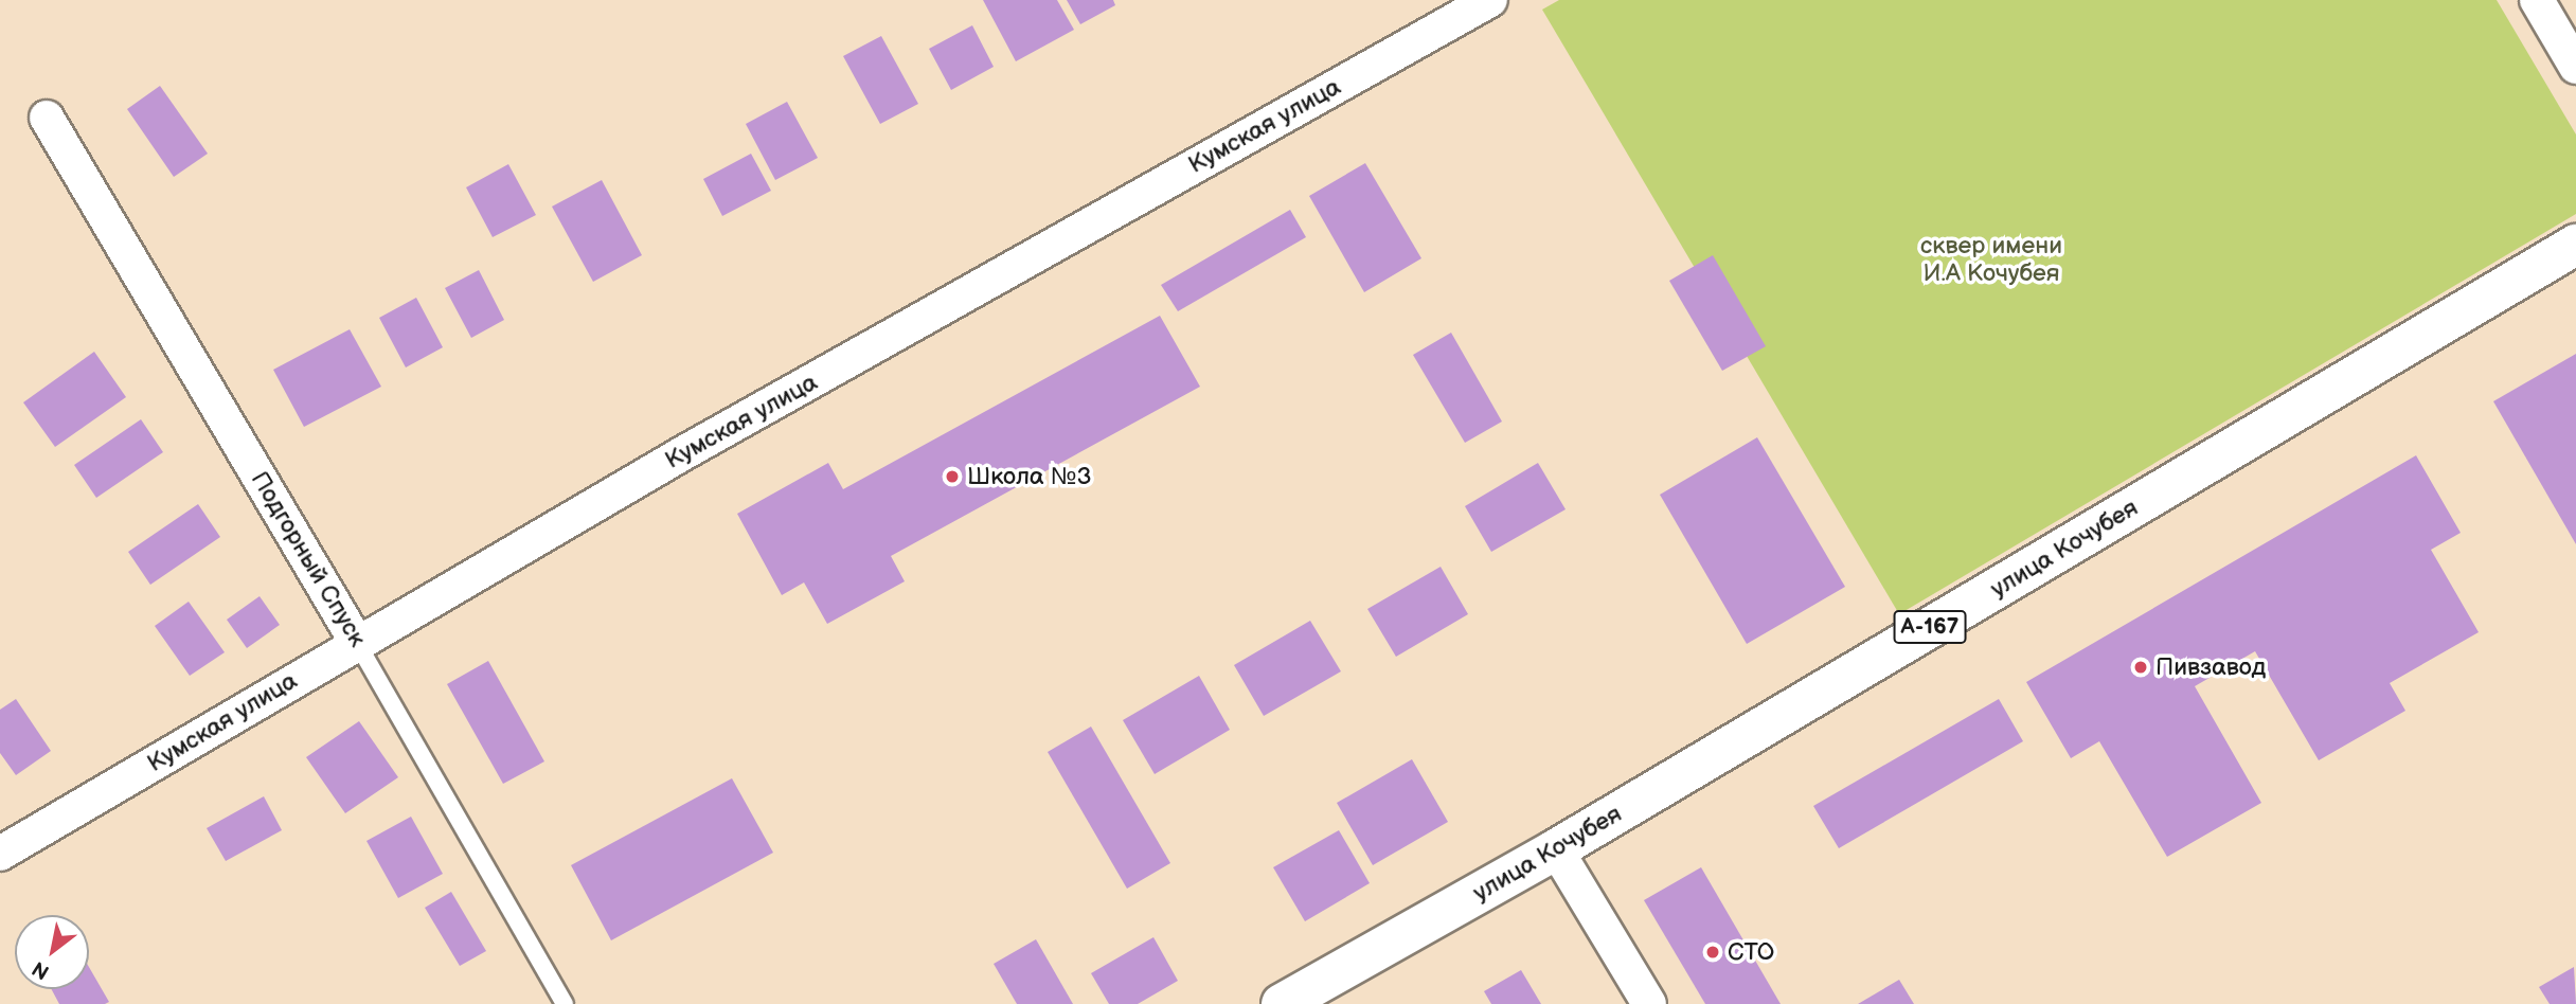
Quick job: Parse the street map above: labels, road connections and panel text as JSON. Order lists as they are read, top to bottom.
{
  "streets": {
    "main road": ["улица Кочубея", "А-167"],
    "street": ["Кумская улица", "Подгорный Спуск"]
  },
  "crossings": [
    ["Кумская улица", "Подгорный Спуск"]
  ],
  "parks": ["сквер имени И.А Кочубея"],
  "places": ["Школа №3", "Пивзавод", "СТО"],
  "north": "bottom left"
}
